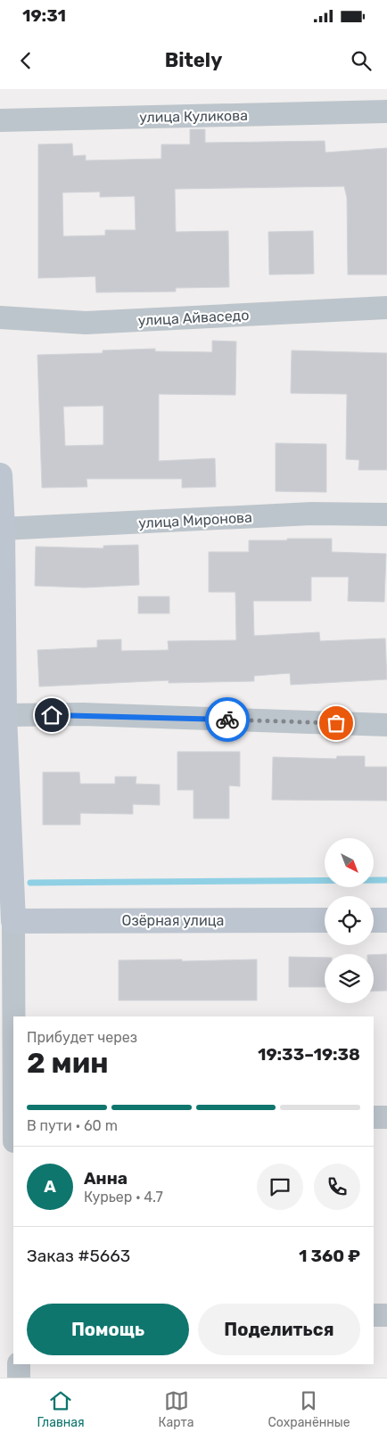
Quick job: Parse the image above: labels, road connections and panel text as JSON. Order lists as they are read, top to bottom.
{
  "streets": {
    "main road": ["Озёрная улица"],
    "street": ["улица Куликова", "улица Айваседо", "улица Миронова"]
  },
  "north": "bottom right",
  "page": {
    "status": "19:31",
    "header": "Bitely",
    "heading": ["2 мин", "Прибудет через", "19:33–19:38"],
    "panel": [
      "Анна",
      "Курьер · 4.7",
      "Заказ #5663",
      "1 360 ₽"
    ],
    "bar": "В пути · 60 m",
    "round": "А",
    "buttons": ["Помощь", "Поделиться"],
    "tabs": ["Главная", "Карта", "Сохранённые"]
  }
}
